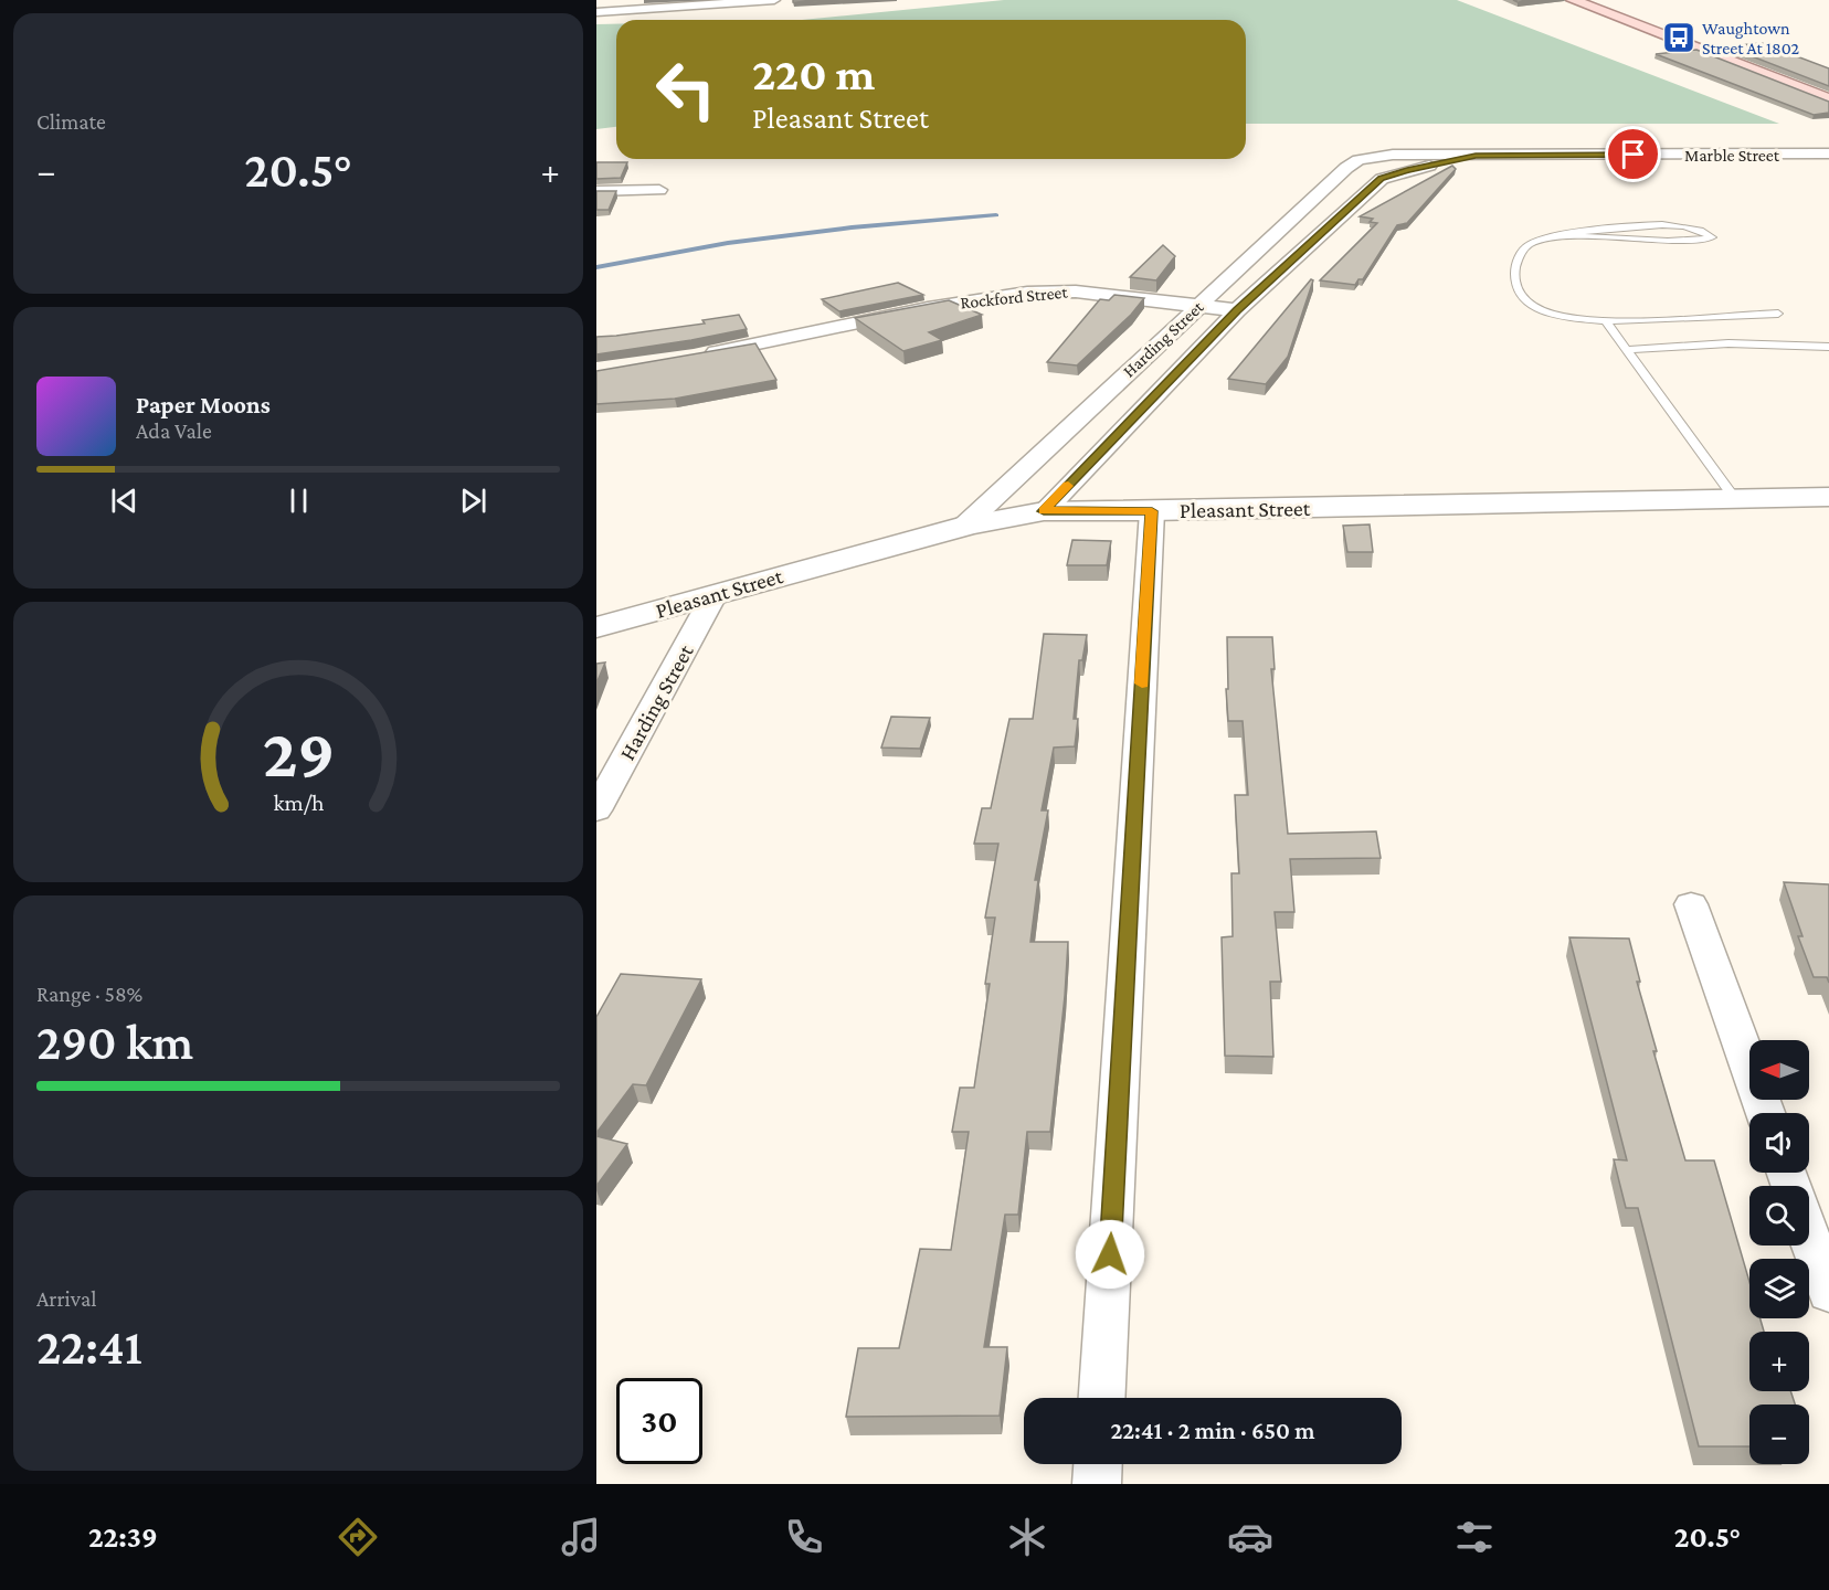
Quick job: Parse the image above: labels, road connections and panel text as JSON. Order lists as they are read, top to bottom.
{
  "streets": {
    "street": [
      "Marble Street",
      "Rockford Street",
      "Harding Street",
      "Pleasant Street"
    ]
  },
  "crossings": [
    ["Marble Street", "Harding Street"],
    ["Rockford Street", "Harding Street"],
    ["Harding Street", "Pleasant Street"]
  ],
  "places": {
    "bus stop": ["Waughtown Street At 1802"]
  },
  "north": "left",
  "page": {
    "tile": [
      "Climate",
      ["Range · 58%", "290 km"],
      ["Arrival", "22:41"]
    ],
    "turn": ["220 m", "Pleasant Street"],
    "heat": ["−", "20.5°", "+"],
    "song": ["Paper Moons", "Ada Vale"],
    "map_buttons": ["+", "−"],
    "limit": "30",
    "trip": "22:41 · 2 min · 650 m",
    "tabs": ["22:39", "20.5°"],
    "gauge": ["29", "km/h"]
  }
}
